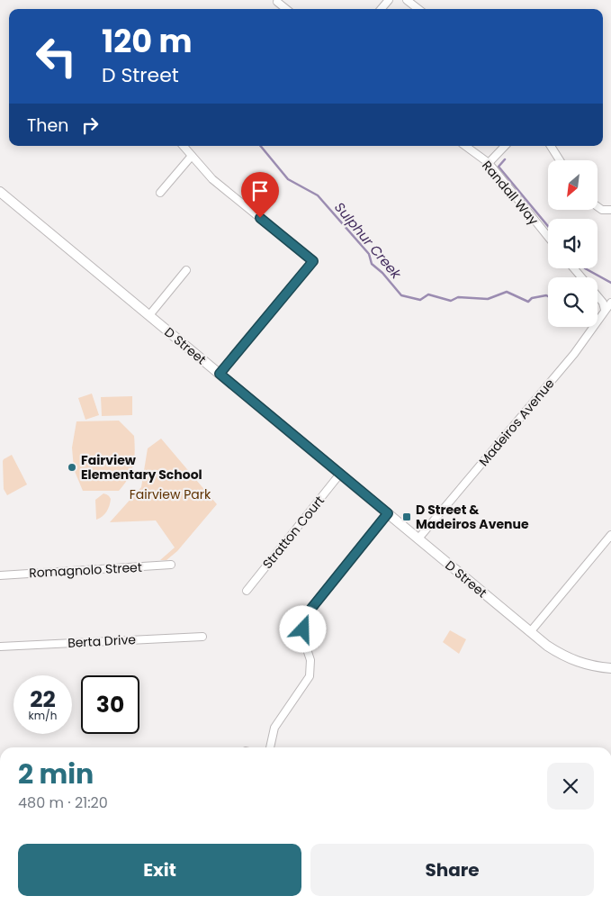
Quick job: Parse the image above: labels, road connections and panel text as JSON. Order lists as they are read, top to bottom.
{
  "streets": {
    "main road": ["D Street"],
    "street": [
      "Randall Way",
      "Madeiros Avenue",
      "Stratton Court",
      "Romagnolo Street",
      "Berta Drive"
    ]
  },
  "crossings": [
    ["D Street", "Madeiros Avenue"],
    ["D Street", "Stratton Court"]
  ],
  "water": ["Sulphur Creek"],
  "parks": ["Fairview Park"],
  "places": {
    "other": ["Fairview Elementary School"],
    "transit": ["D Street & Madeiros Avenue"]
  },
  "north": "bottom left",
  "page": {
    "turn": ["120 m", "D Street"],
    "then": "Then",
    "speed": "22 km/h",
    "limit": "30",
    "heading": ["2 min", "480 m · 21:20"],
    "buttons": ["Exit", "Share"]
  }
}
